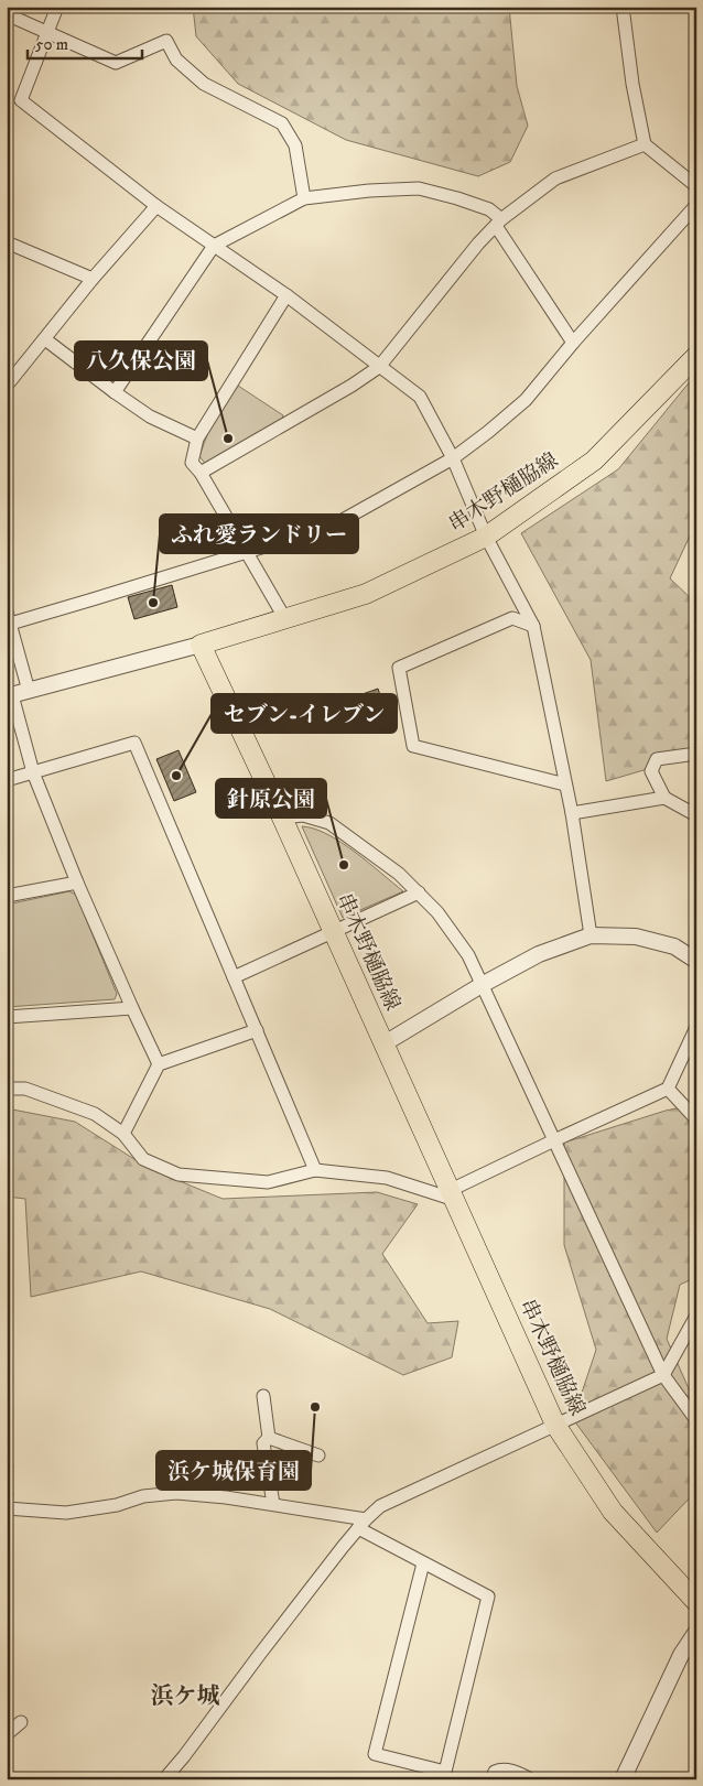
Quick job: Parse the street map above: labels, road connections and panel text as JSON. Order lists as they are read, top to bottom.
{
  "streets": {
    "main road": ["串木野樋脇線"]
  },
  "districts": ["浜ケ城"],
  "places": [
    "八久保公園",
    "ふれ愛ランドリー",
    "セブン-イレブン",
    "針原公園",
    "浜ケ城保育園"
  ],
  "scale_bar": "50 m"
}
